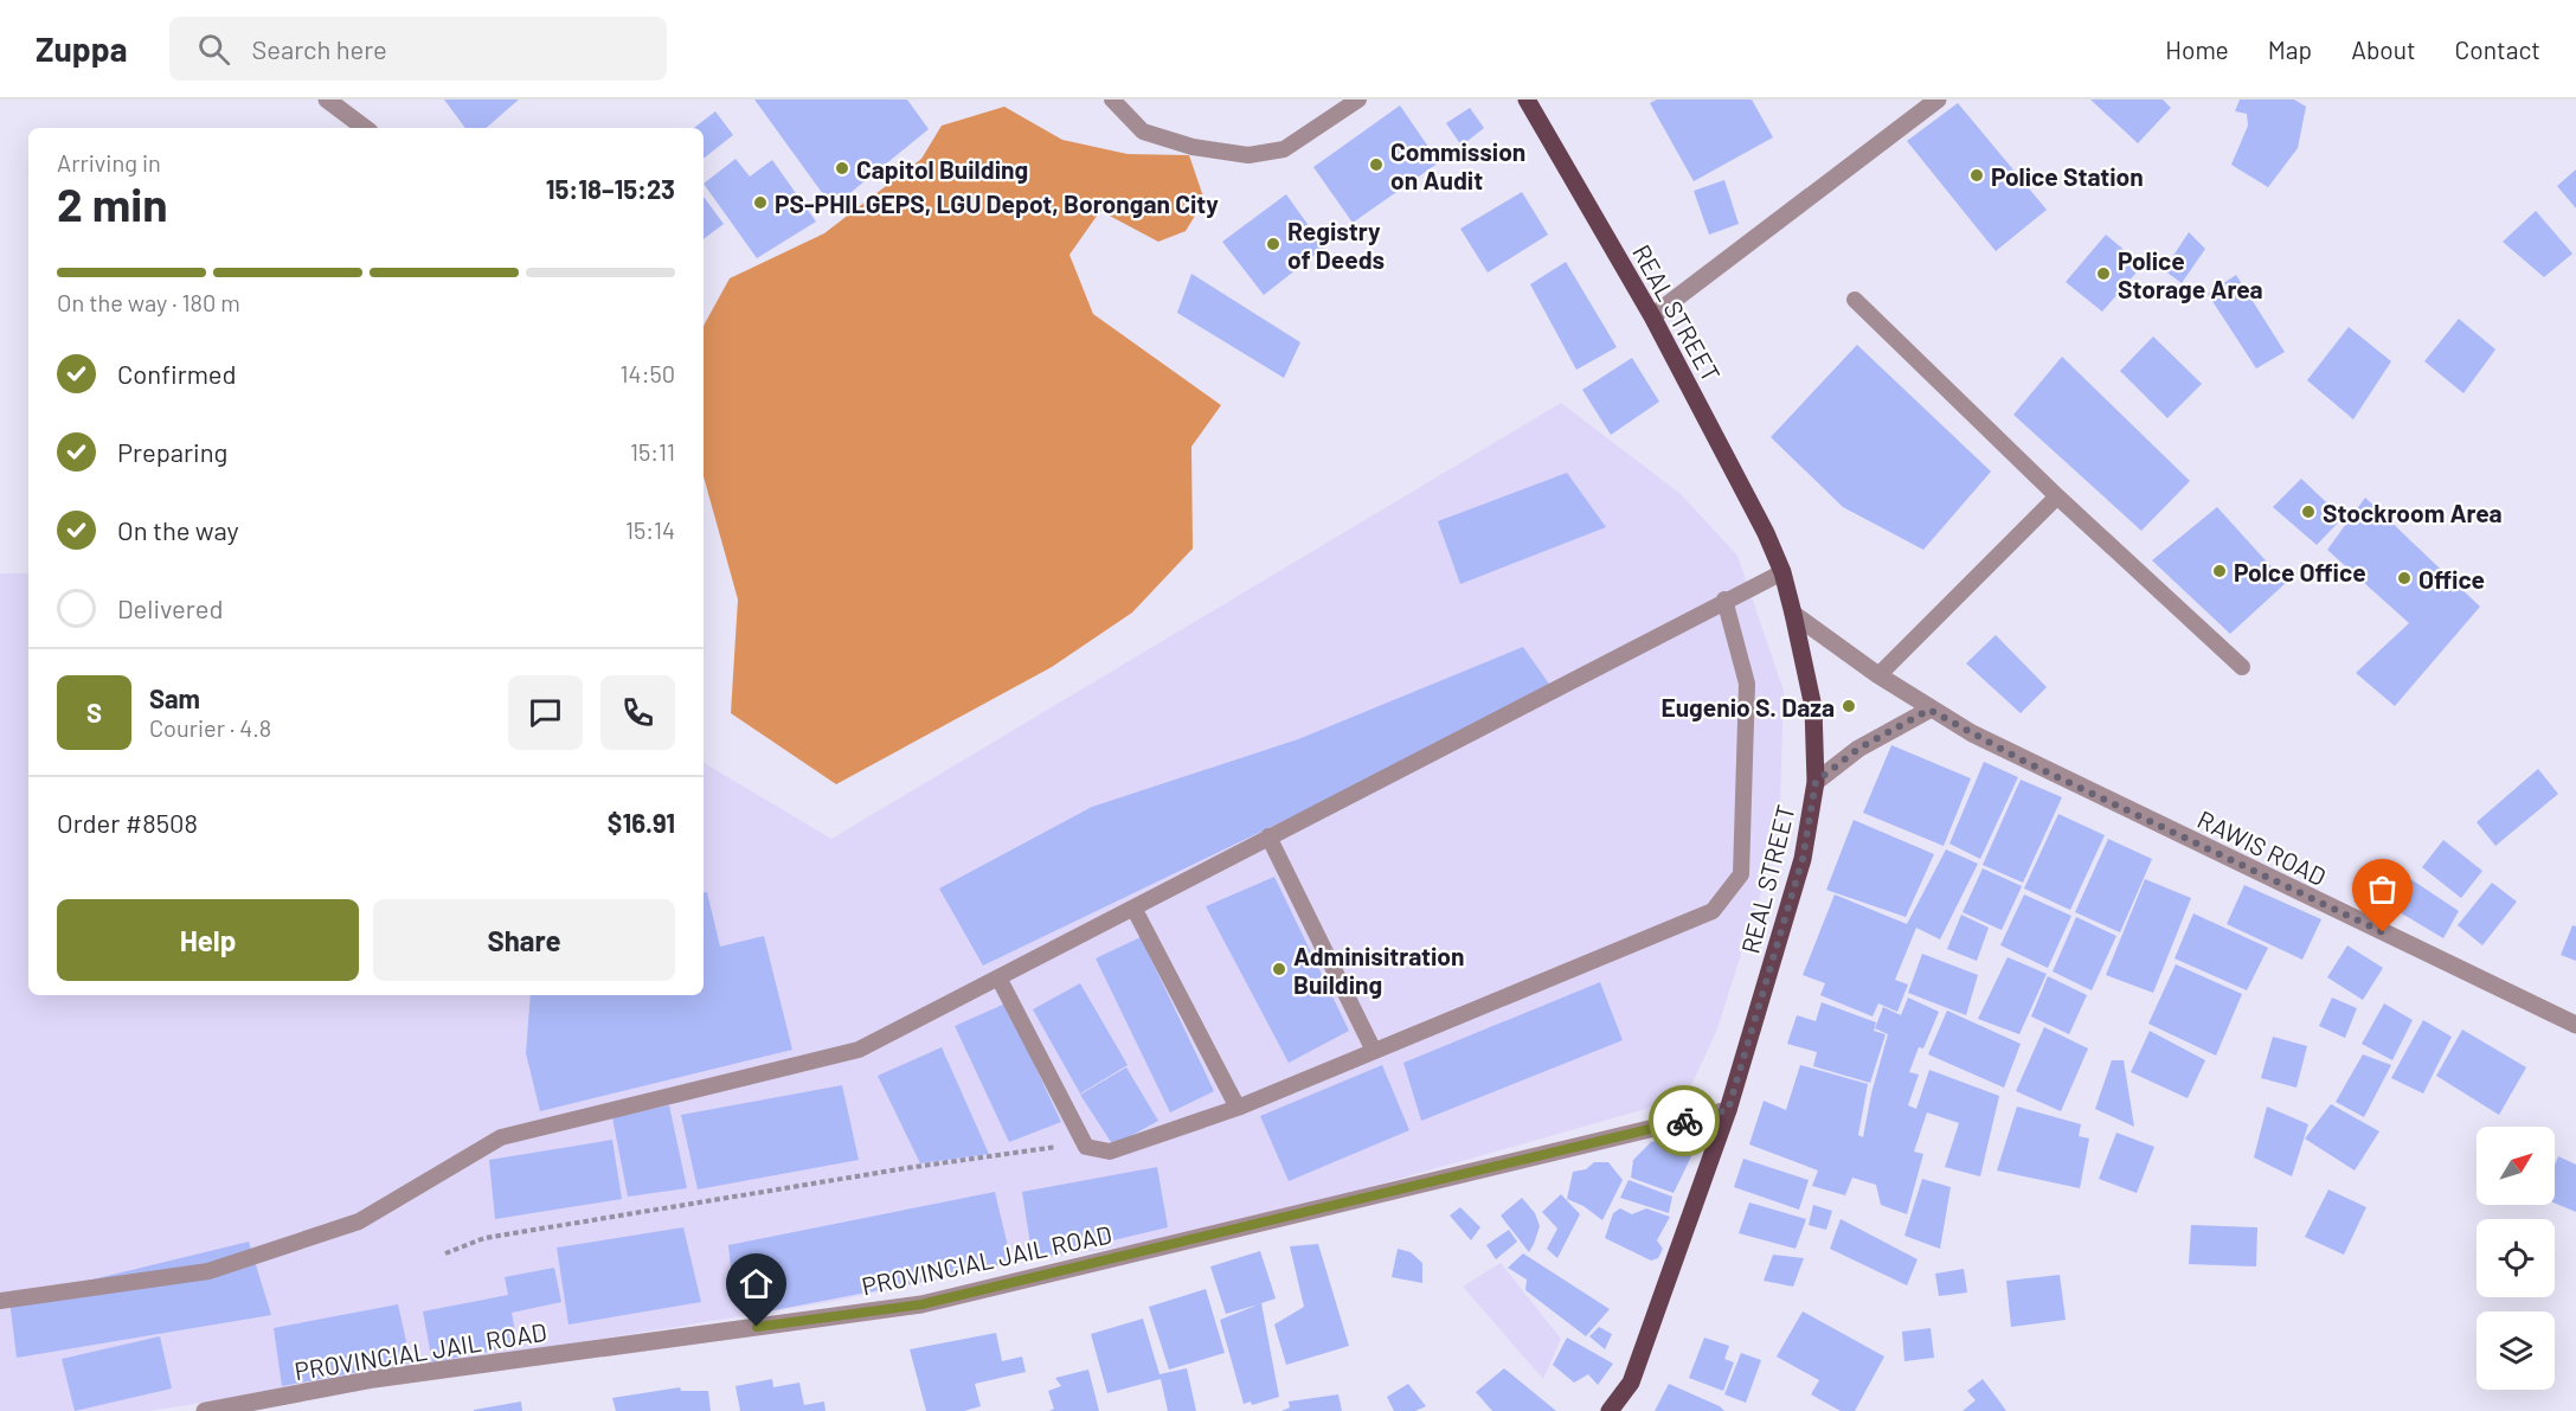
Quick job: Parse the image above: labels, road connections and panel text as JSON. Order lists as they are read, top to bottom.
{
  "streets": {
    "main road": ["REAL STREET"],
    "street": ["RAWIS ROAD", "PROVINCIAL JAIL ROAD"]
  },
  "crossings": [
    ["REAL STREET", "RAWIS ROAD"],
    ["REAL STREET", "PROVINCIAL JAIL ROAD"]
  ],
  "places": [
    "Commission on Audit",
    "Capitol Building",
    "Police Station",
    "PS-PHILGEPS, LGU Depot, Borongan City",
    "Registry of Deeds",
    "Police Storage Area",
    "Stockroom Area",
    "Polce Office",
    "Office",
    "Eugenio S. Daza",
    "Adminisitration Building"
  ],
  "north": "top right",
  "page": {
    "header": "Zuppa",
    "search": "Search here",
    "nav": [
      "Home",
      "Map",
      "About",
      "Contact"
    ],
    "heading": ["2 min", "Arriving in", "15:18–15:23"],
    "panel": [
      "Sam",
      "Courier · 4.8",
      "Order #8508",
      "$16.91"
    ],
    "bar": "On the way · 180 m",
    "list": [
      ["Confirmed", "14:50"],
      ["Preparing", "15:11"],
      ["On the way", "15:14"],
      "Delivered"
    ],
    "round": "S",
    "buttons": ["Help", "Share"]
  }
}
